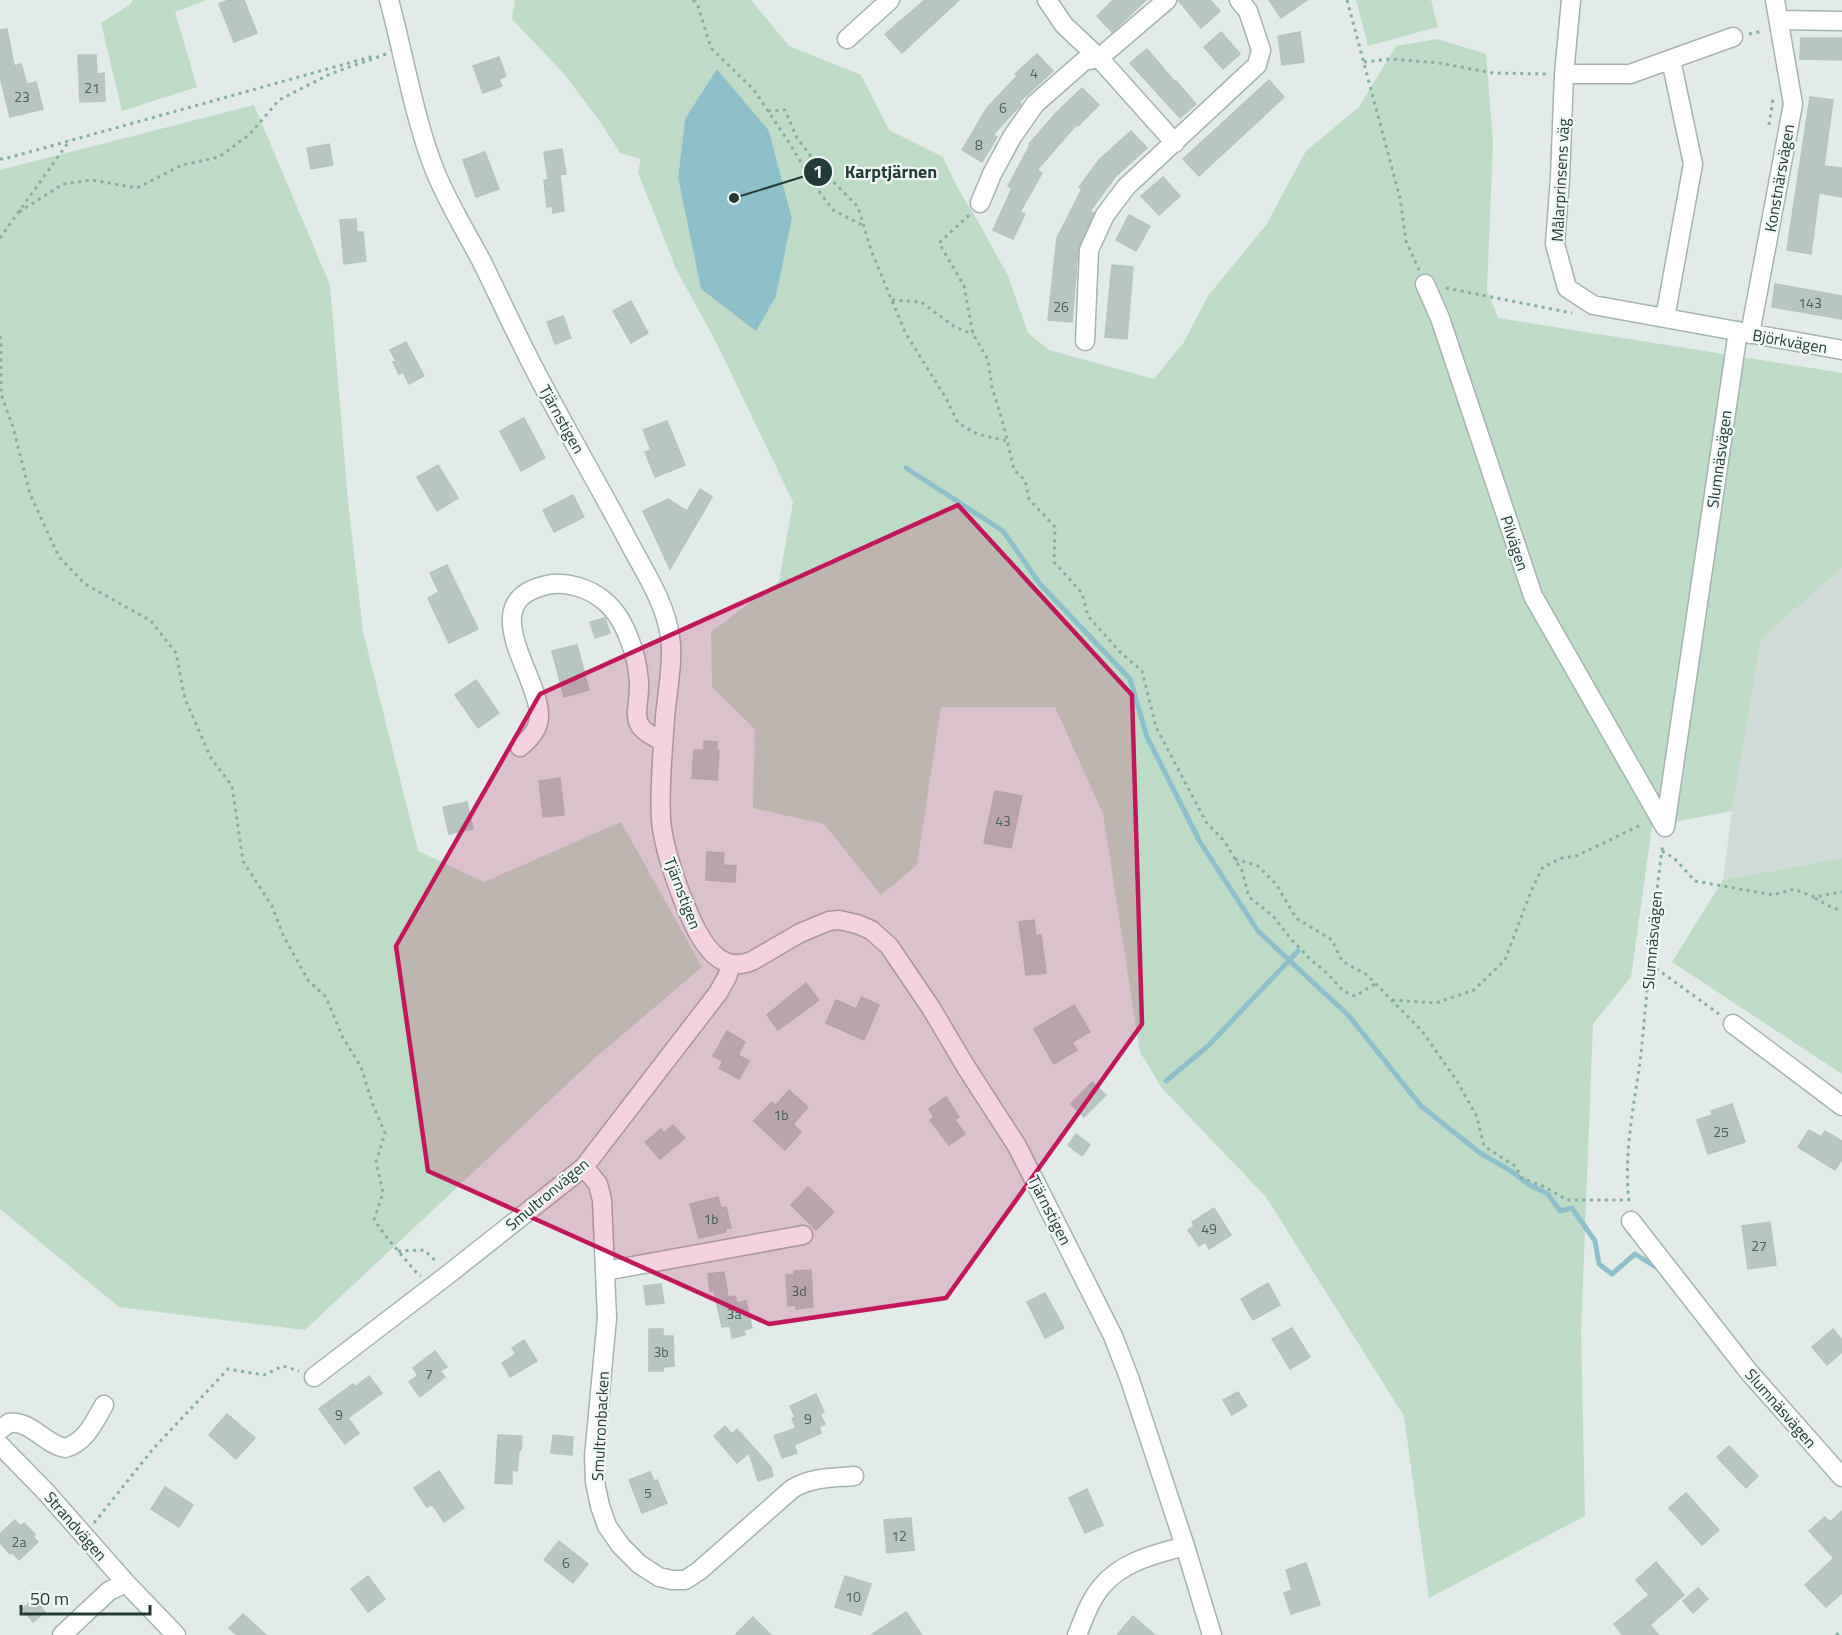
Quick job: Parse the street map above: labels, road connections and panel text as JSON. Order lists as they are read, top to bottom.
{
  "streets": {
    "street": [
      "Konstnärsvägen",
      "Målarprinsens väg",
      "Björkvägen",
      "Tjärnstigen",
      "Slumnäsvägen",
      "Pilvägen",
      "Smultronvägen",
      "Smultronbacken",
      "Strandvägen"
    ]
  },
  "crossings": [
    ["Konstnärsvägen", "Målarprinsens väg"],
    ["Konstnärsvägen", "Björkvägen"],
    ["Konstnärsvägen", "Slumnäsvägen"],
    ["Målarprinsens väg", "Björkvägen"],
    ["Målarprinsens väg", "Slumnäsvägen"],
    ["Björkvägen", "Slumnäsvägen"],
    ["Tjärnstigen", "Smultronvägen"],
    ["Slumnäsvägen", "Pilvägen"],
    ["Smultronvägen", "Smultronbacken"]
  ],
  "places": ["Karptjärnen"],
  "house_numbers": [
    "4",
    "21",
    "23",
    "6",
    "8",
    "143",
    "26",
    "43",
    "1b",
    "25",
    "1b",
    "49",
    "27",
    "3d",
    "3a",
    "3b",
    "7",
    "9",
    "9",
    "5",
    "12",
    "2a",
    "6",
    "10"
  ],
  "scale_bar": "50 m"
}
